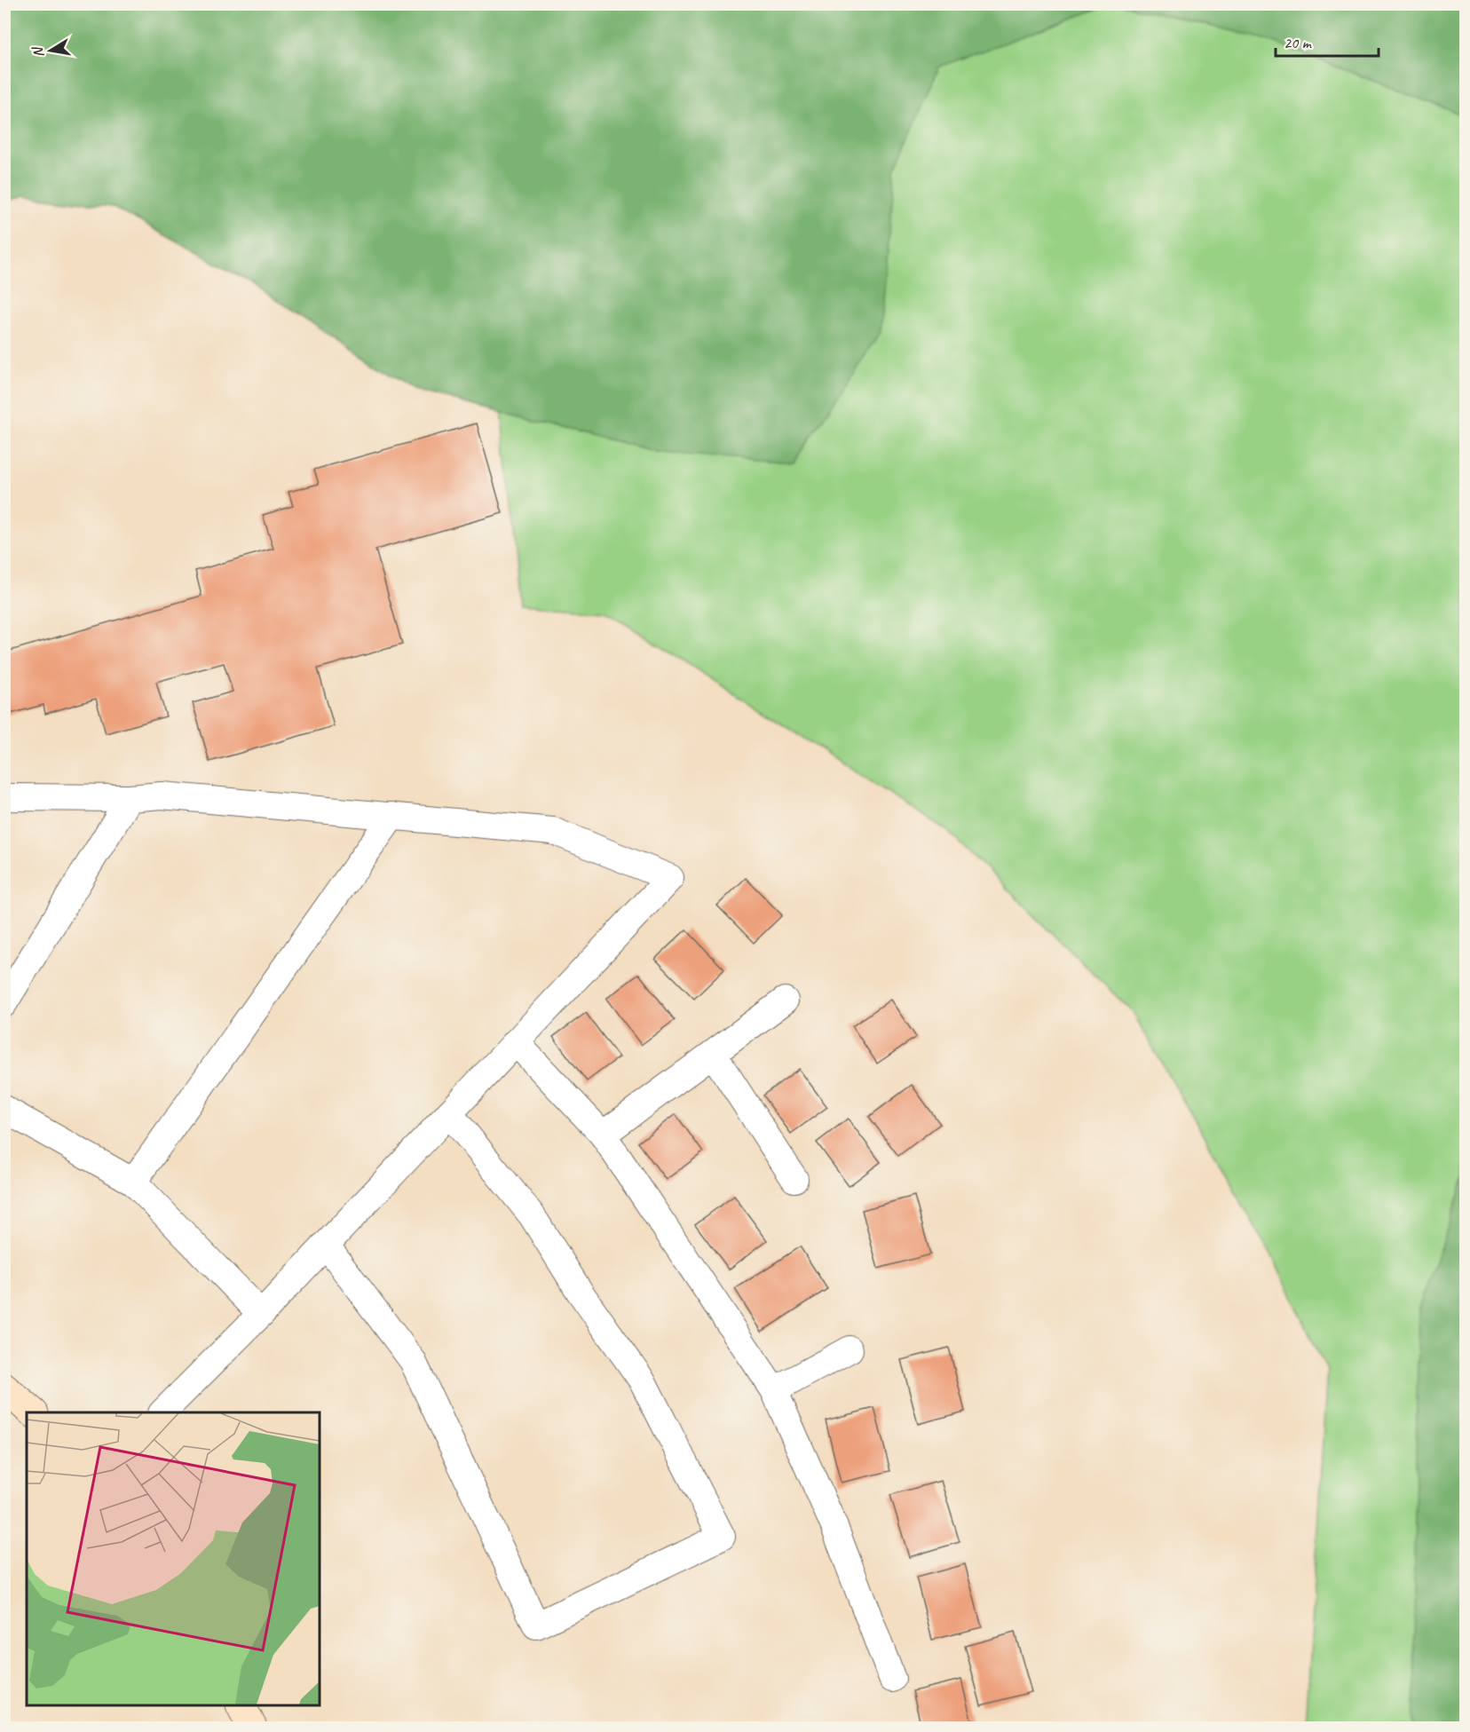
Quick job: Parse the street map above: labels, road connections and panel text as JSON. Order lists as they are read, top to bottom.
{
  "scale_bar": "20 m",
  "north": "left"
}
